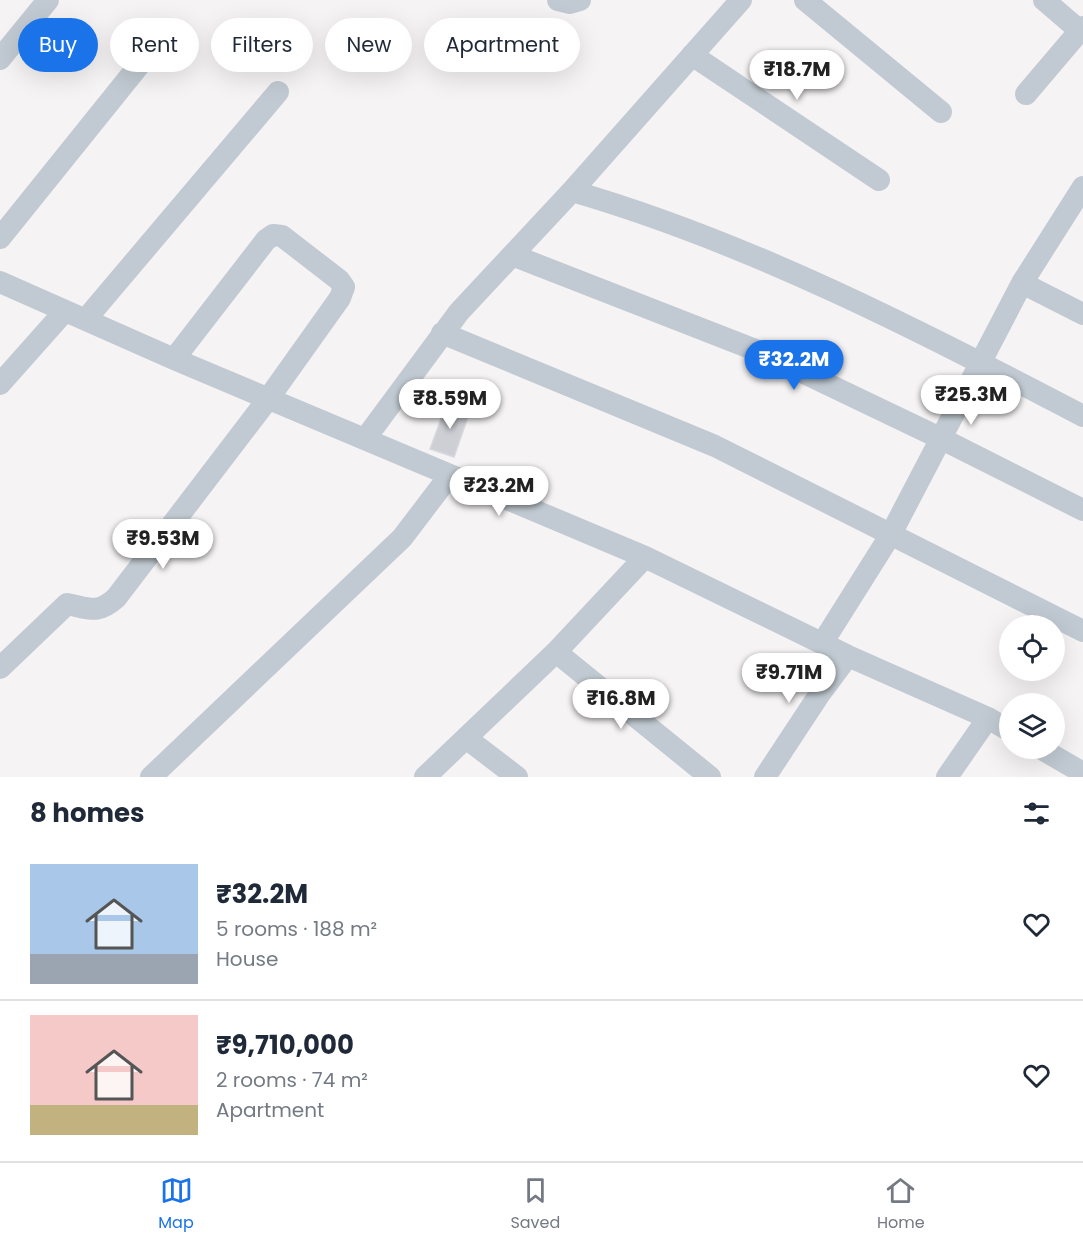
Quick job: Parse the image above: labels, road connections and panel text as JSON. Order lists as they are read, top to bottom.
{
  "page": {
    "chip": [
      "Buy",
      "Rent",
      "Filters",
      "New",
      "Apartment"
    ],
    "price": [
      "₹18.7M",
      "₹32.2M",
      "₹25.3M",
      "₹8.59M",
      "₹23.2M",
      "₹9.53M",
      "₹9.71M",
      "₹16.8M"
    ],
    "heading": "8 homes",
    "list": [
      {
        "name": "₹32.2M",
        "note": "5 rooms · 188 m² · House"
      },
      {
        "name": "₹9,710,000",
        "note": "2 rooms · 74 m² · Apartment"
      }
    ],
    "tabs": ["Map", "Saved", "Home"]
  }
}
